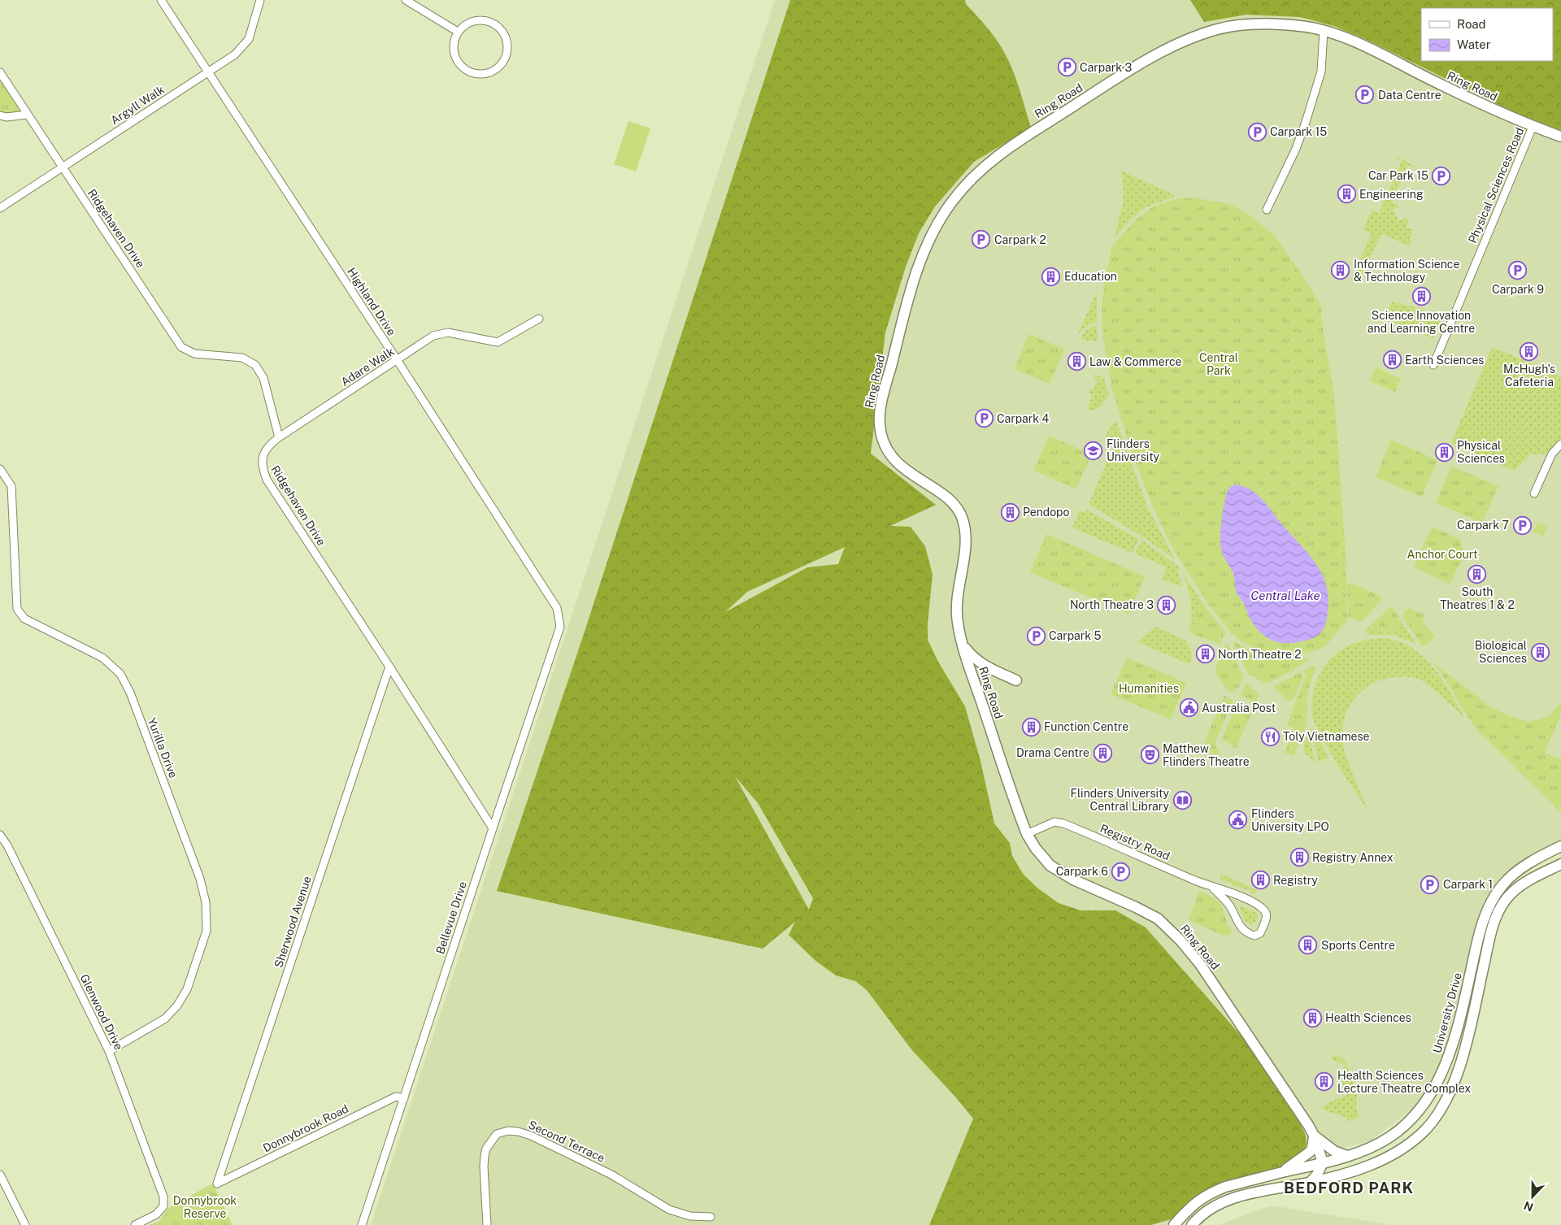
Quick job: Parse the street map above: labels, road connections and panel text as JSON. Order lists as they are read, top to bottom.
{
  "streets": {
    "street": [
      "Ring Road",
      "Argyll Walk",
      "Physical Sciences Road",
      "Ridgehaven Drive",
      "Highland Drive",
      "Adare Walk",
      "Yurilla Drive",
      "Registry Road",
      "Bellevue Drive",
      "Sherwood Avenue",
      "Glenwood Drive",
      "University Drive",
      "Donnybrook Road",
      "Second Terrace"
    ]
  },
  "crossings": [
    ["Ring Road", "Physical Sciences Road"],
    ["Ring Road", "Registry Road"],
    ["Ring Road", "University Drive"],
    ["Argyll Walk", "Ridgehaven Drive"],
    ["Argyll Walk", "Highland Drive"],
    ["Ridgehaven Drive", "Adare Walk"],
    ["Ridgehaven Drive", "Bellevue Drive"],
    ["Ridgehaven Drive", "Sherwood Avenue"],
    ["Highland Drive", "Adare Walk"],
    ["Highland Drive", "Bellevue Drive"],
    ["Yurilla Drive", "Glenwood Drive"],
    ["Bellevue Drive", "Donnybrook Road"],
    ["Sherwood Avenue", "Donnybrook Road"]
  ],
  "districts": ["BEDFORD PARK"],
  "water": ["Central Lake"],
  "parks": [
    "Central Park",
    "Anchor Court",
    "Humanities",
    "Donnybrook Reserve"
  ],
  "places": {
    "parking": [
      "Carpark 3",
      "Data Centre",
      "Carpark 15",
      "Car Park 15",
      "Carpark 2",
      "Carpark 9",
      "Carpark 4",
      "Carpark 7",
      "Carpark 5",
      "Carpark 6",
      "Carpark 1"
    ],
    "building": [
      "Engineering",
      "Information Science & Technology",
      "Education",
      "Science Innovation and Learning Centre",
      "McHugh's Cafeteria",
      "Earth Sciences",
      "Law & Commerce",
      "Physical Sciences",
      "Pendopo",
      "South Theatres 1 & 2",
      "North Theatre 3",
      "Biological Sciences",
      "North Theatre 2",
      "Function Centre",
      "Drama Centre",
      "Registry Annex",
      "Registry",
      "Sports Centre",
      "Health Sciences",
      "Health Sciences Lecture Theatre Complex"
    ],
    "school or university": ["Flinders University"],
    "public building": ["Australia Post", "Flinders University LPO"],
    "restaurant": ["Toly Vietnamese"],
    "theatre": ["Matthew Flinders Theatre"],
    "library": ["Flinders University Central Library"]
  },
  "legend": ["Road", "Water"],
  "north": "bottom"
}
